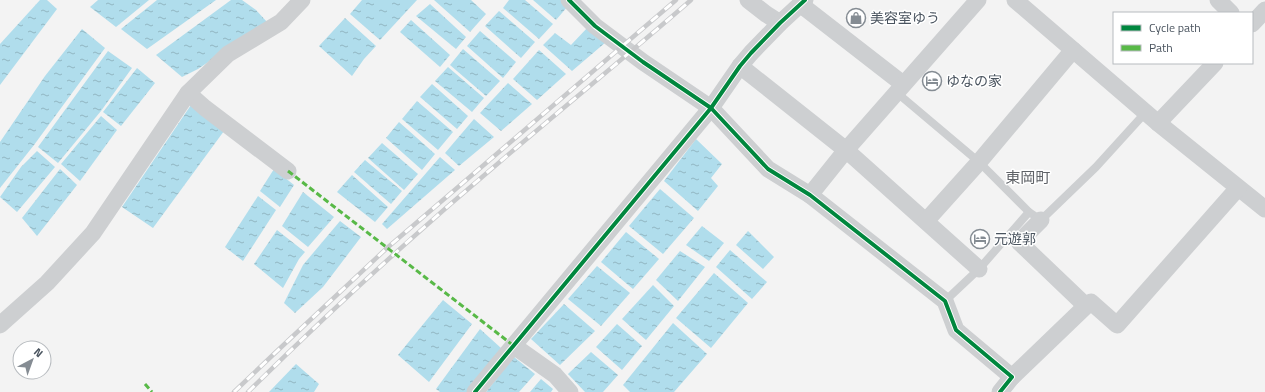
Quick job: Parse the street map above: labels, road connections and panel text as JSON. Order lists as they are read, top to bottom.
{
  "districts": ["東岡町"],
  "places": {
    "shop": ["美容室ゆう"],
    "hotel": ["ゆなの家", "元遊郭"]
  },
  "legend": ["Cycle path", "Path"],
  "north": "top right"
}
